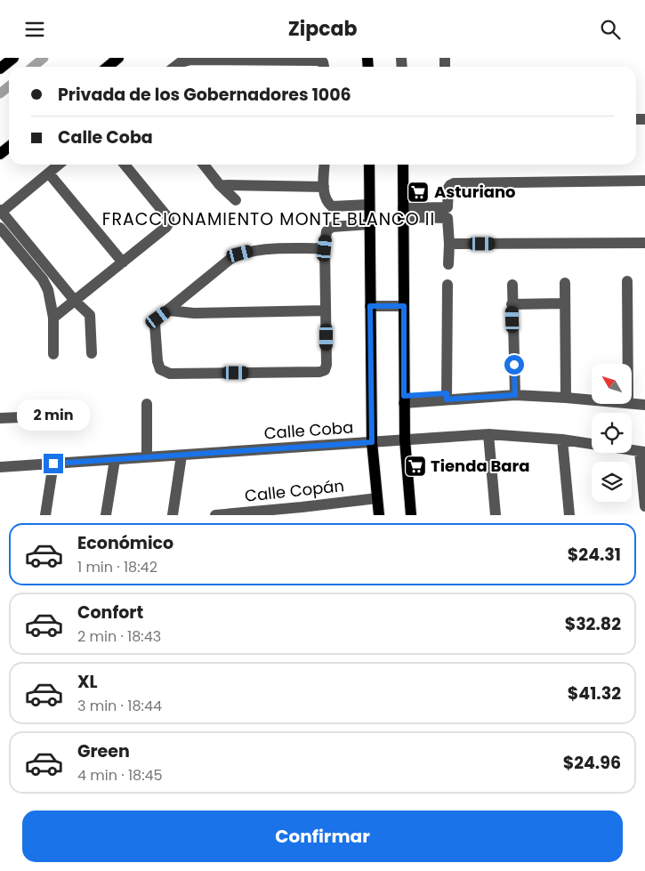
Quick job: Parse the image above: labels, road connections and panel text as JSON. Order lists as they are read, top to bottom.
{
  "streets": {
    "street": ["Calle Coba", "Calle Copán"]
  },
  "districts": ["FRACCIONAMIENTO MONTE BLANCO II"],
  "places": {
    "supermarket": ["Asturiano", "Tienda Bara"]
  },
  "north": "top left",
  "page": {
    "header": "Zipcab",
    "banner": ["Privada de los Gobernadores 1006", "Calle Coba"],
    "bubble": "2 min",
    "list": [
      {
        "name": "Económico",
        "note": "1 min · 18:42",
        "value": "$24.31"
      },
      {
        "name": "Confort",
        "note": "2 min · 18:43",
        "value": "$32.82"
      },
      {
        "name": "XL",
        "note": "3 min · 18:44",
        "value": "$41.32"
      },
      {
        "name": "Green",
        "note": "4 min · 18:45",
        "value": "$24.96"
      }
    ],
    "buttons": "Confirmar"
  }
}
